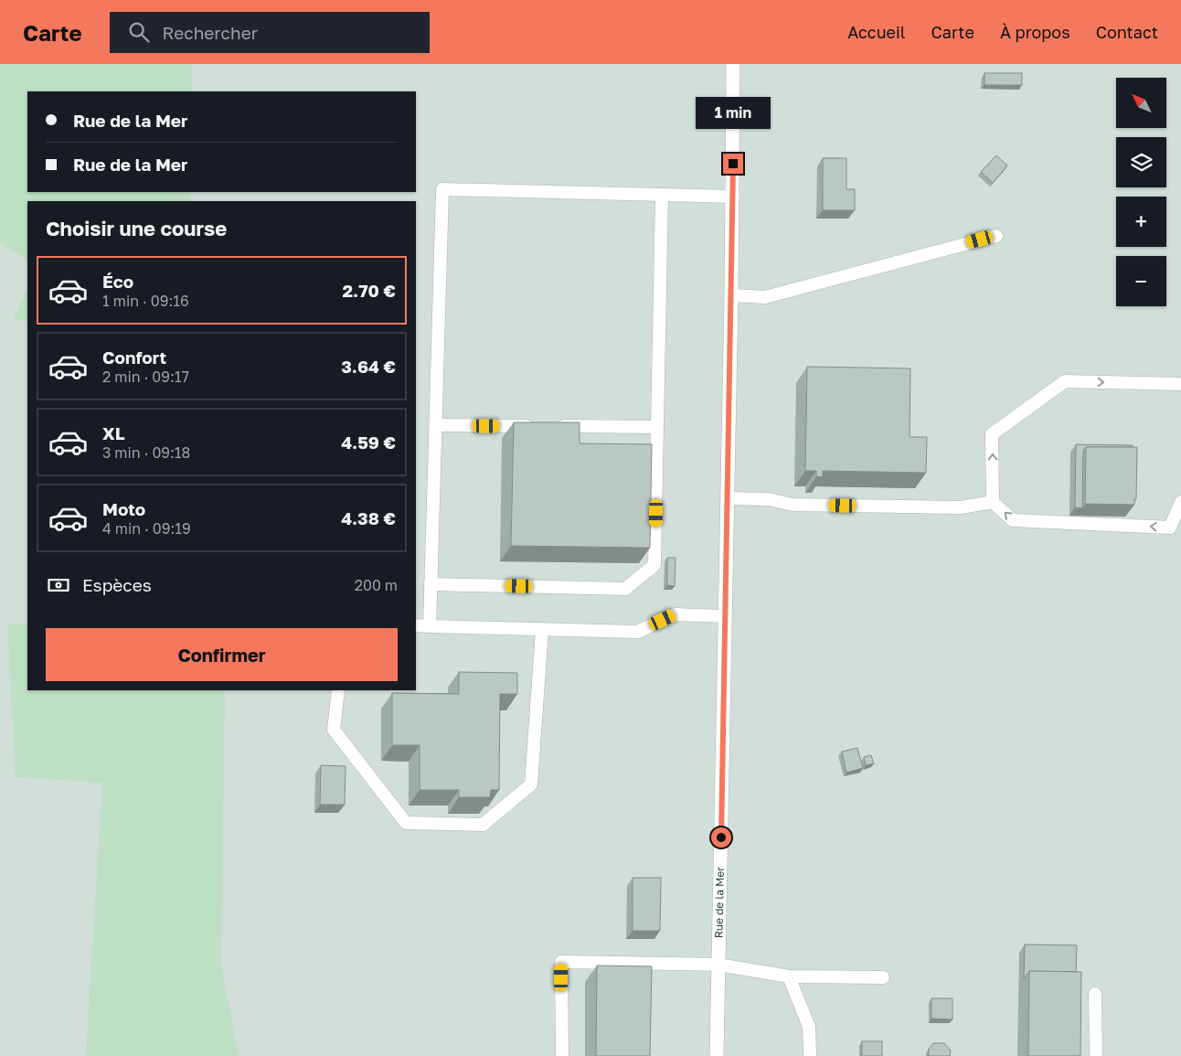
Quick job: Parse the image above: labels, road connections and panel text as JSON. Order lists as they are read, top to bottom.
{
  "streets": {
    "street": ["Rue de la Mer"]
  },
  "north": "top left",
  "page": {
    "header": "Carte",
    "search": "Rechercher",
    "nav": [
      "Accueil",
      "Carte",
      "À propos",
      "Contact"
    ],
    "map_buttons": ["+", "−"],
    "banner": ["Rue de la Mer", "Rue de la Mer"],
    "bubble": "1 min",
    "heading": "Choisir une course",
    "list": [
      {
        "name": "Éco",
        "note": "1 min · 09:16",
        "value": "2.70 €"
      },
      {
        "name": "Confort",
        "note": "2 min · 09:17",
        "value": "3.64 €"
      },
      {
        "name": "XL",
        "note": "3 min · 09:18",
        "value": "4.59 €"
      },
      {
        "name": "Moto",
        "note": "4 min · 09:19",
        "value": "4.38 €"
      }
    ],
    "pay": ["Espèces", "200 m"],
    "buttons": "Confirmer"
  }
}
